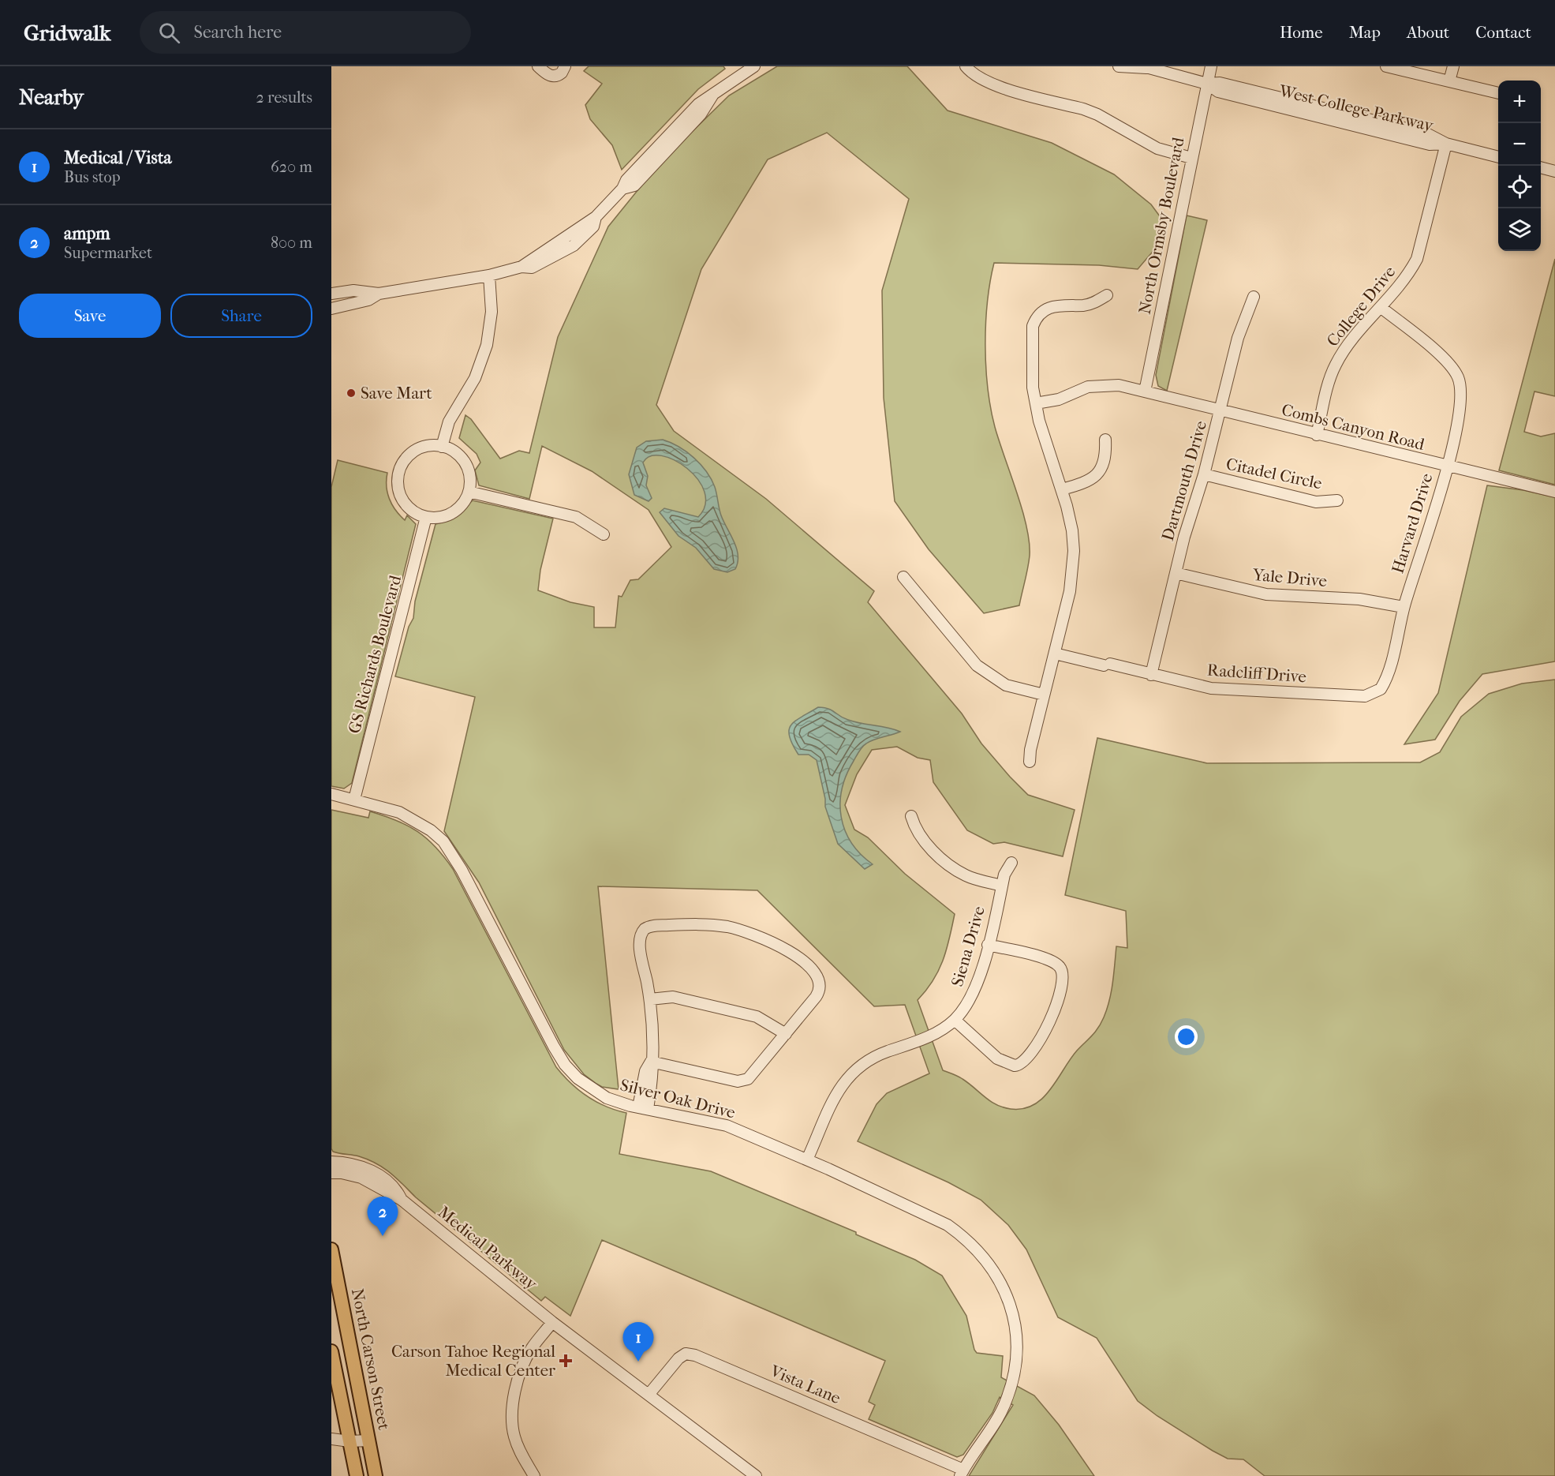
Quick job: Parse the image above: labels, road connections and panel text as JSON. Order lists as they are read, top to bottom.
{
  "streets": {
    "main road": ["North Carson Street"],
    "street": [
      "West College Parkway",
      "North Ormsby Boulevard",
      "College Drive",
      "Combs Canyon Road",
      "Citadel Circle",
      "Dartmouth Drive",
      "Harvard Drive",
      "Yale Drive",
      "GS Richards Boulevard",
      "Radcliff Drive",
      "Siena Drive",
      "Silver Oak Drive",
      "Medical Parkway",
      "Vista Lane"
    ]
  },
  "crossings": [
    ["West College Parkway", "North Ormsby Boulevard"],
    ["West College Parkway", "College Drive"],
    ["North Ormsby Boulevard", "Combs Canyon Road"],
    ["College Drive", "Combs Canyon Road"],
    ["College Drive", "Harvard Drive"],
    ["Combs Canyon Road", "Dartmouth Drive"],
    ["Combs Canyon Road", "Harvard Drive"],
    ["Citadel Circle", "Dartmouth Drive"],
    ["Dartmouth Drive", "Yale Drive"],
    ["Dartmouth Drive", "Radcliff Drive"],
    ["Harvard Drive", "Yale Drive"],
    ["Harvard Drive", "Radcliff Drive"],
    ["GS Richards Boulevard", "Silver Oak Drive"],
    ["Siena Drive", "Silver Oak Drive"],
    ["Silver Oak Drive", "Vista Lane"],
    ["Medical Parkway", "Vista Lane"]
  ],
  "places": {
    "other": ["Save Mart"],
    "health": ["Carson Tahoe Regional Medical Center"]
  },
  "page": {
    "header": "Gridwalk",
    "search": "Search here",
    "nav": [
      "Home",
      "Map",
      "About",
      "Contact"
    ],
    "heading": ["Nearby", "2 results"],
    "map_buttons": ["+", "−"],
    "list": [
      {
        "mark": "1",
        "name": "Medical / Vista",
        "note": "Bus stop",
        "value": "620 m"
      },
      {
        "mark": "2",
        "name": "ampm",
        "note": "Supermarket",
        "value": "800 m"
      }
    ],
    "buttons": ["Save", "Share"],
    "pins": ["2", "1"]
  }
}
